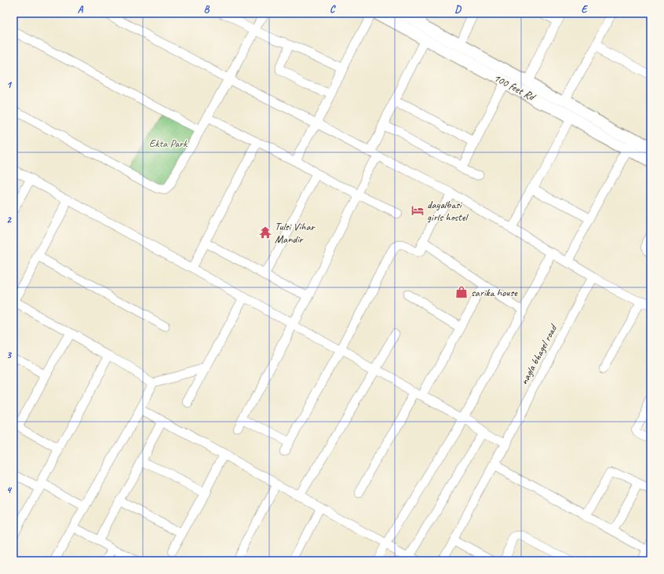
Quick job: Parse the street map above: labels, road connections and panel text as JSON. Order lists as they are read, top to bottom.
{
  "streets": {
    "main road": ["100 feet Rd"],
    "street": ["nagla bhagel road"]
  },
  "parks": ["Ekta Park"],
  "places": {
    "hotel": ["dayalbasi girls hostel"],
    "temple": ["Tulsi Vihar Mandir"],
    "shop": ["sarika house"]
  },
  "grid": {
    "columns": [
      "A",
      "B",
      "C",
      "D",
      "E"
    ],
    "rows": [
      "1",
      "2",
      "3",
      "4"
    ]
  }
}
